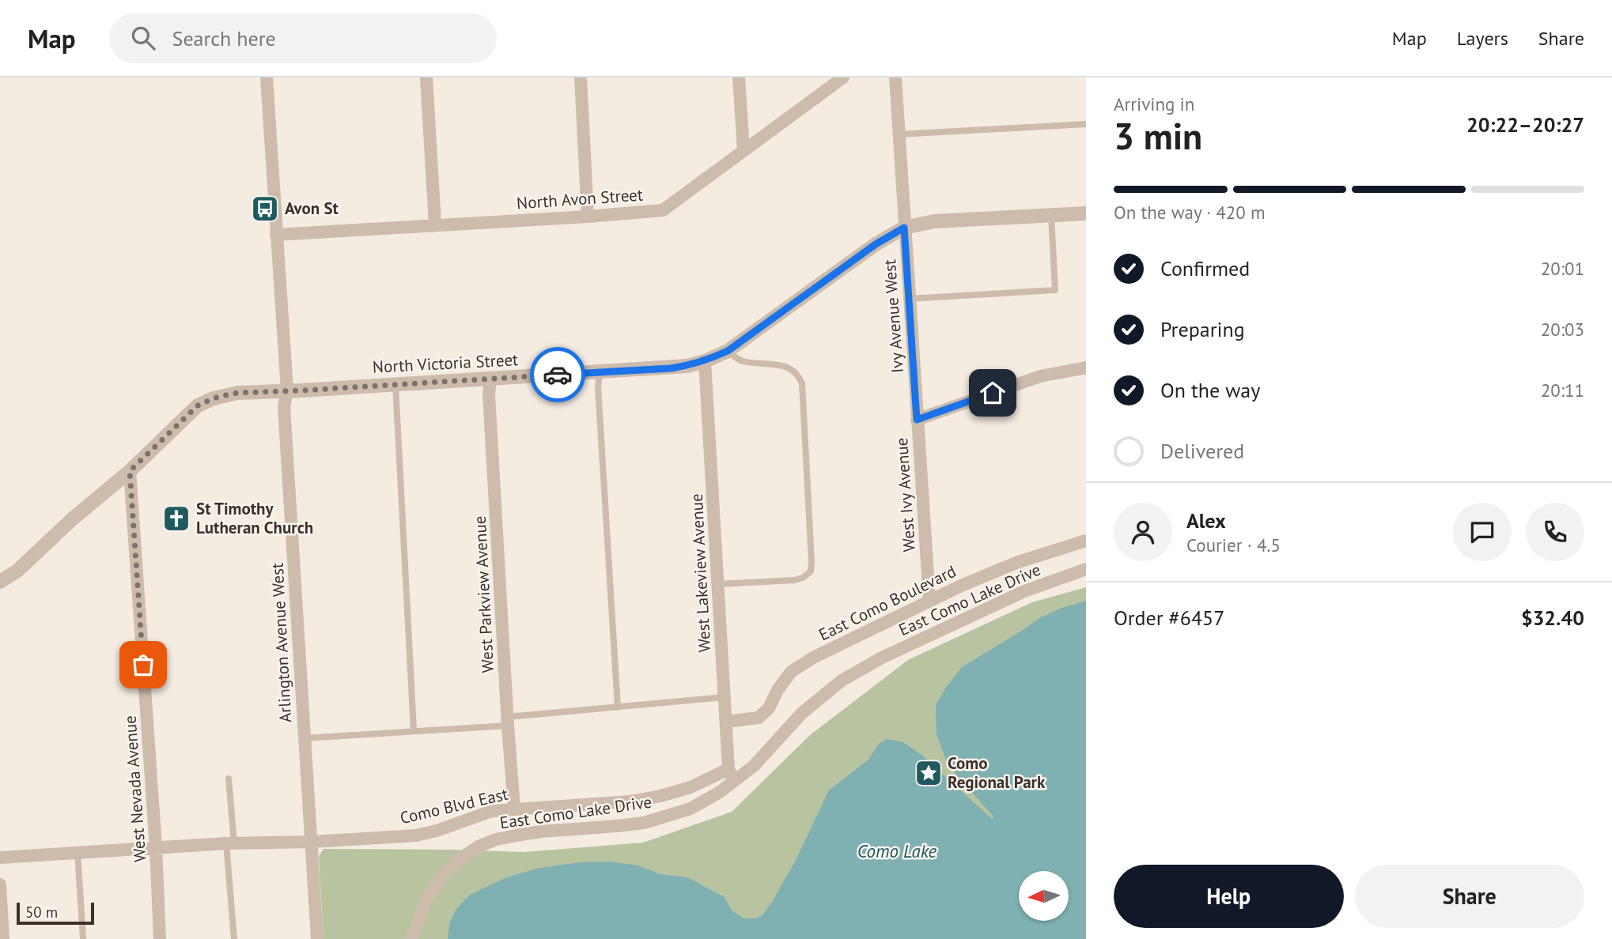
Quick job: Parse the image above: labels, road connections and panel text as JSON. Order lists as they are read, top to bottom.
{
  "streets": {
    "street": [
      "North Avon Street",
      "Ivy Avenue West",
      "North Victoria Street",
      "West Ivy Avenue",
      "West Lakeview Avenue",
      "West Parkview Avenue",
      "East Como Lake Drive",
      "East Como Boulevard",
      "Arlington Avenue West",
      "West Nevada Avenue",
      "Como Blvd East"
    ]
  },
  "crossings": [
    ["North Avon Street", "Arlington Avenue West"],
    ["Ivy Avenue West", "North Victoria Street"],
    ["Ivy Avenue West", "West Ivy Avenue"],
    ["North Victoria Street", "West Lakeview Avenue"],
    ["North Victoria Street", "West Parkview Avenue"],
    ["North Victoria Street", "Arlington Avenue West"],
    ["North Victoria Street", "West Nevada Avenue"],
    ["West Ivy Avenue", "East Como Boulevard"],
    ["West Lakeview Avenue", "East Como Lake Drive"],
    ["West Lakeview Avenue", "East Como Boulevard"],
    ["West Lakeview Avenue", "Como Blvd East"],
    ["West Parkview Avenue", "Como Blvd East"],
    ["Arlington Avenue West", "Como Blvd East"],
    ["West Nevada Avenue", "Como Blvd East"]
  ],
  "water": ["Como Lake"],
  "places": {
    "bus stop": ["Avon St"],
    "church": ["St Timothy Lutheran Church"],
    "place": ["Como Regional Park"]
  },
  "scale_bar": "50 m",
  "north": "left",
  "page": {
    "header": "Map",
    "search": "Search here",
    "nav": ["Map", "Layers", "Share"],
    "heading": ["3 min", "Arriving in", "20:22–20:27"],
    "panel": [
      "Alex",
      "Courier · 4.5",
      "Order #6457",
      "$32.40"
    ],
    "bar": "On the way · 420 m",
    "list": [
      ["Confirmed", "20:01"],
      ["Preparing", "20:03"],
      ["On the way", "20:11"],
      "Delivered"
    ],
    "buttons": ["Help", "Share"],
    "scale": "50 m"
  }
}
